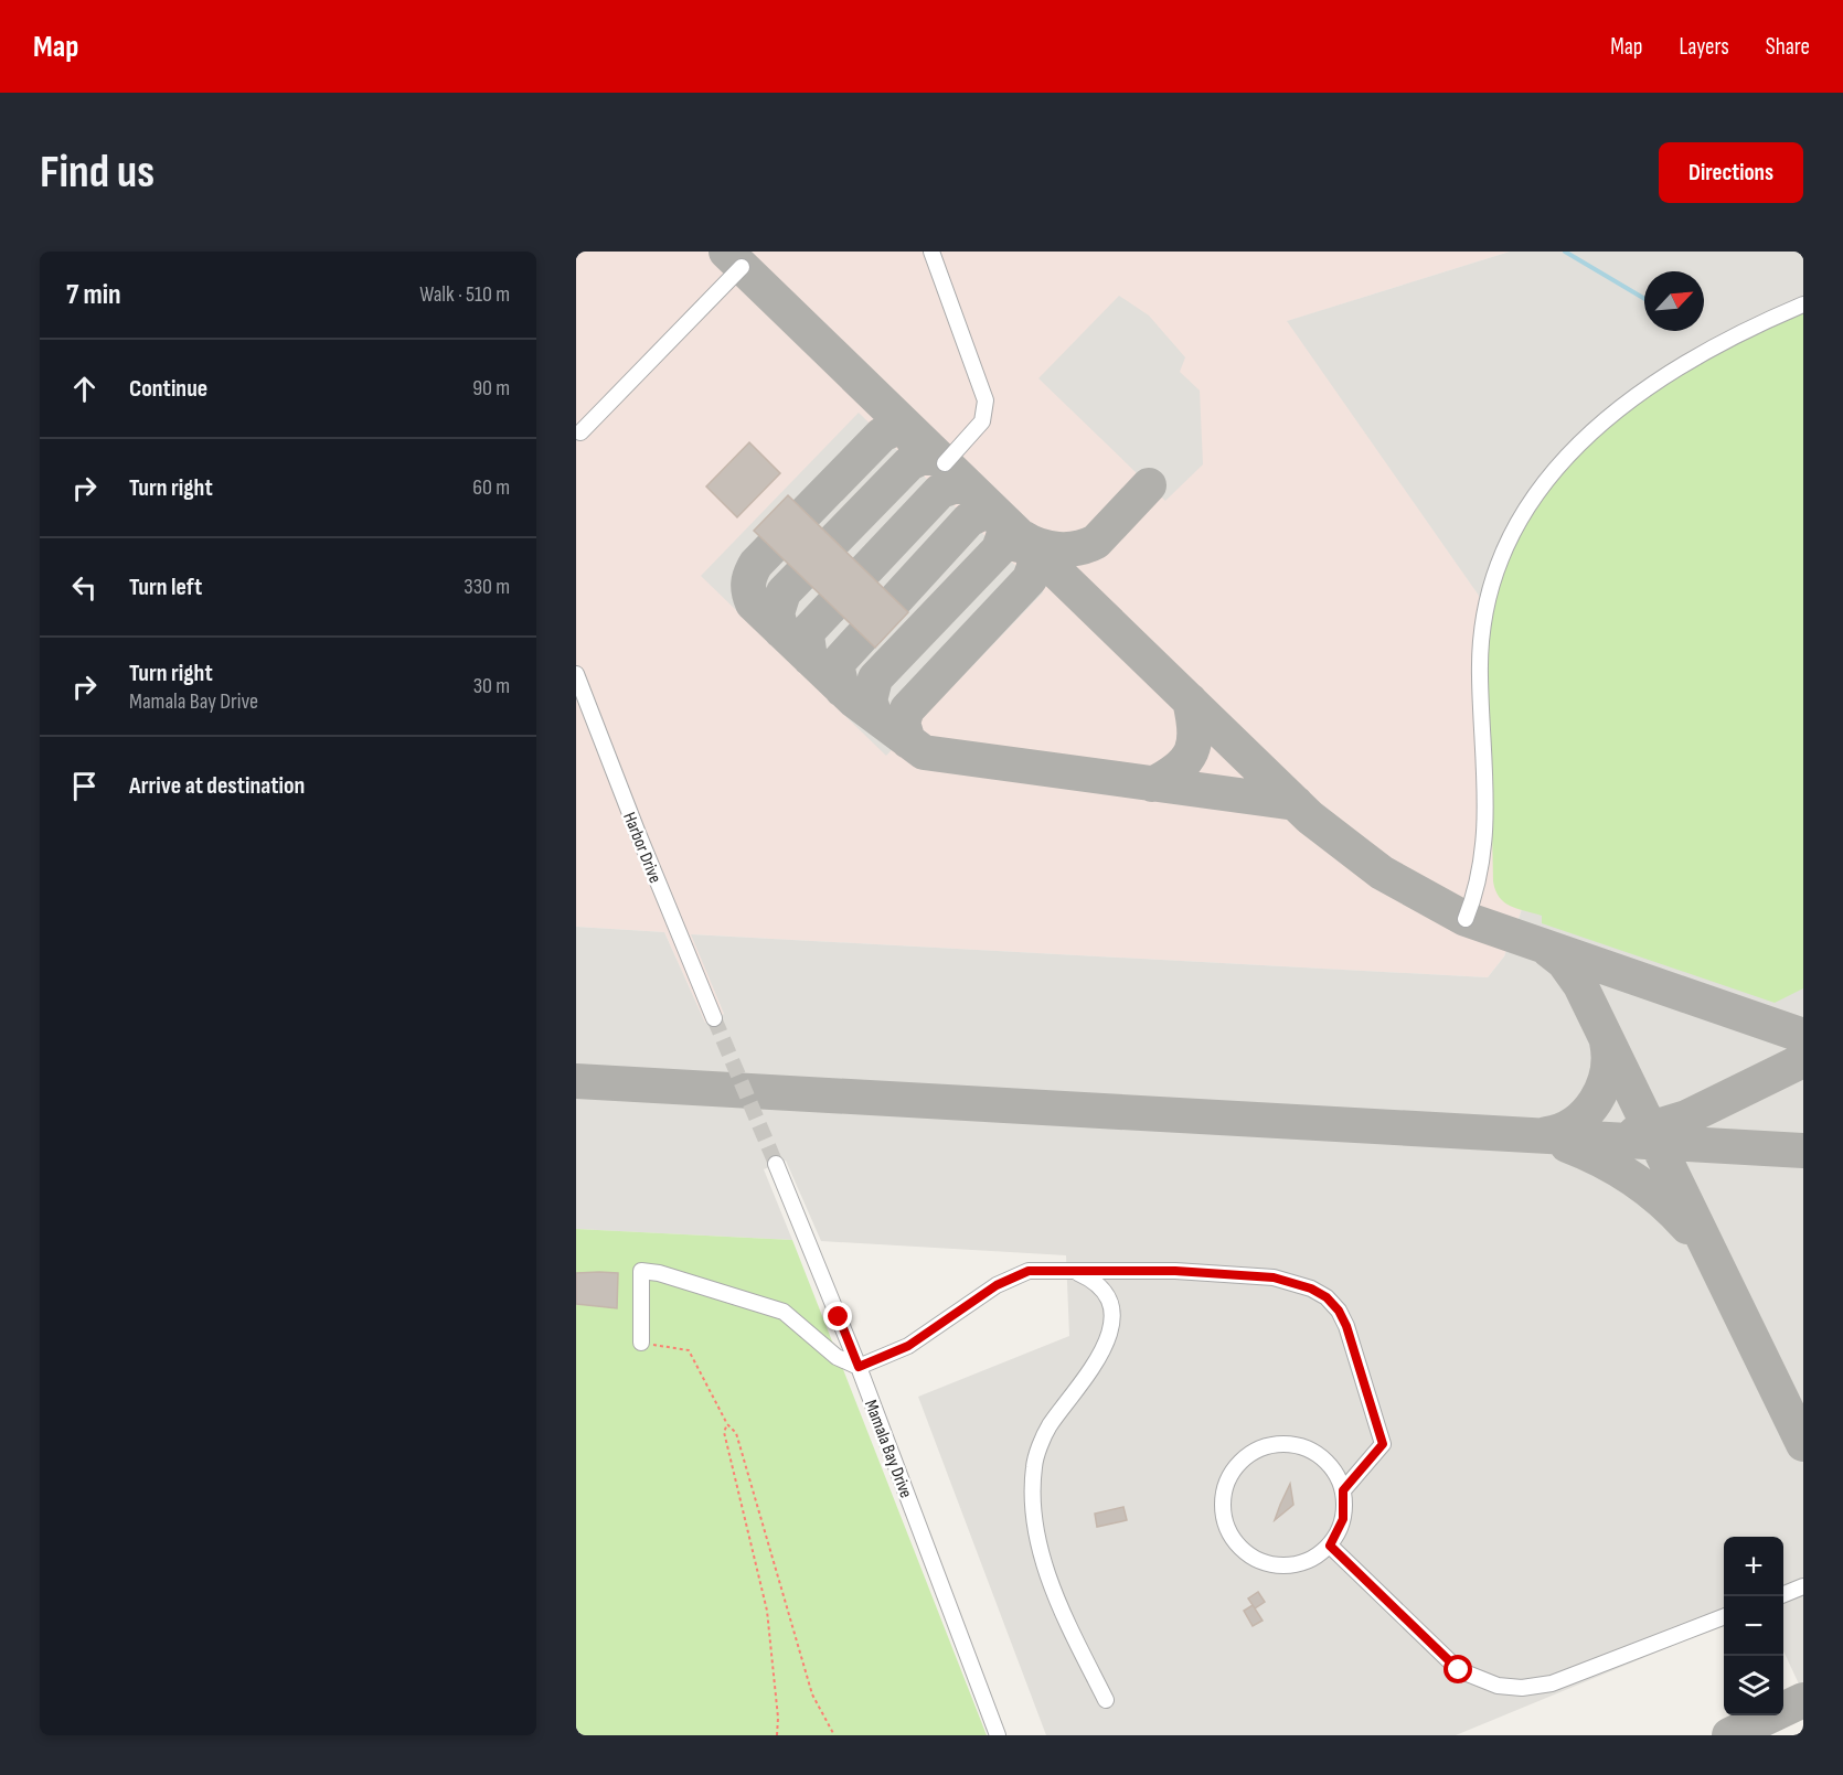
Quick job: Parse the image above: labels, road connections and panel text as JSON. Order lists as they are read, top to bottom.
{
  "streets": {
    "street": ["Harbor Drive", "Mamala Bay Drive"]
  },
  "north": "top right",
  "page": {
    "header": "Map",
    "nav": ["Map", "Layers", "Share"],
    "buttons": "Directions",
    "title": "Find us",
    "heading": ["7 min", "Walk · 510 m"],
    "list": [
      ["Continue", "90 m"],
      ["Turn right", "60 m"],
      ["Turn left", "330 m"],
      ["Turn right", "Mamala Bay Drive", "30 m"],
      "Arrive at destination"
    ],
    "map_buttons": ["+", "−"]
  }
}
